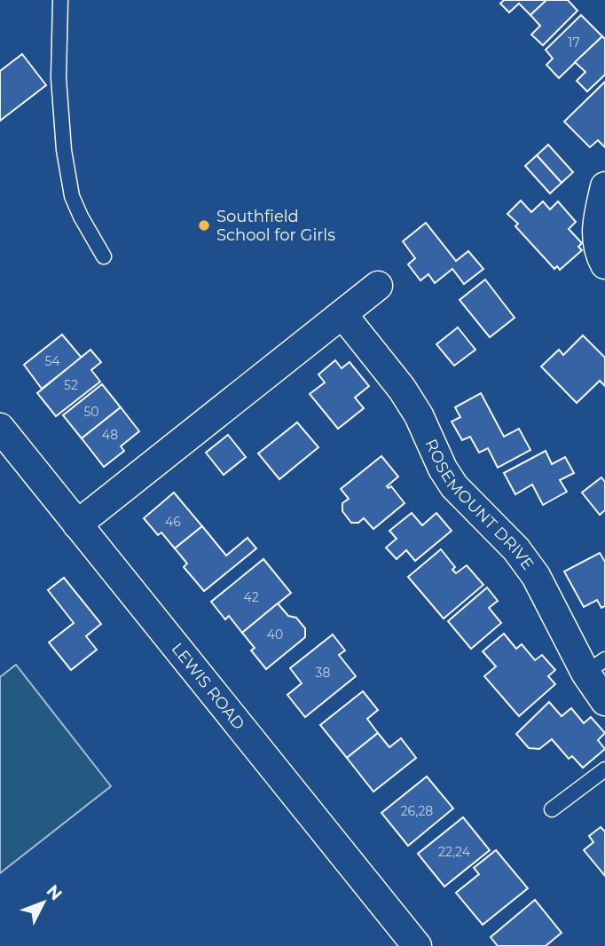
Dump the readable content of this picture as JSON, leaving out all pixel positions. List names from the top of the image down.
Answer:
{
  "streets": {
    "street": ["ROSEMOUNT DRIVE", "LEWIS ROAD"]
  },
  "places": ["Southfield School for Girls"],
  "house_numbers": [
    "17",
    "54",
    "52",
    "50",
    "48",
    "46",
    "42",
    "40",
    "38",
    "26,28",
    "22,24"
  ],
  "north": "top right"
}
